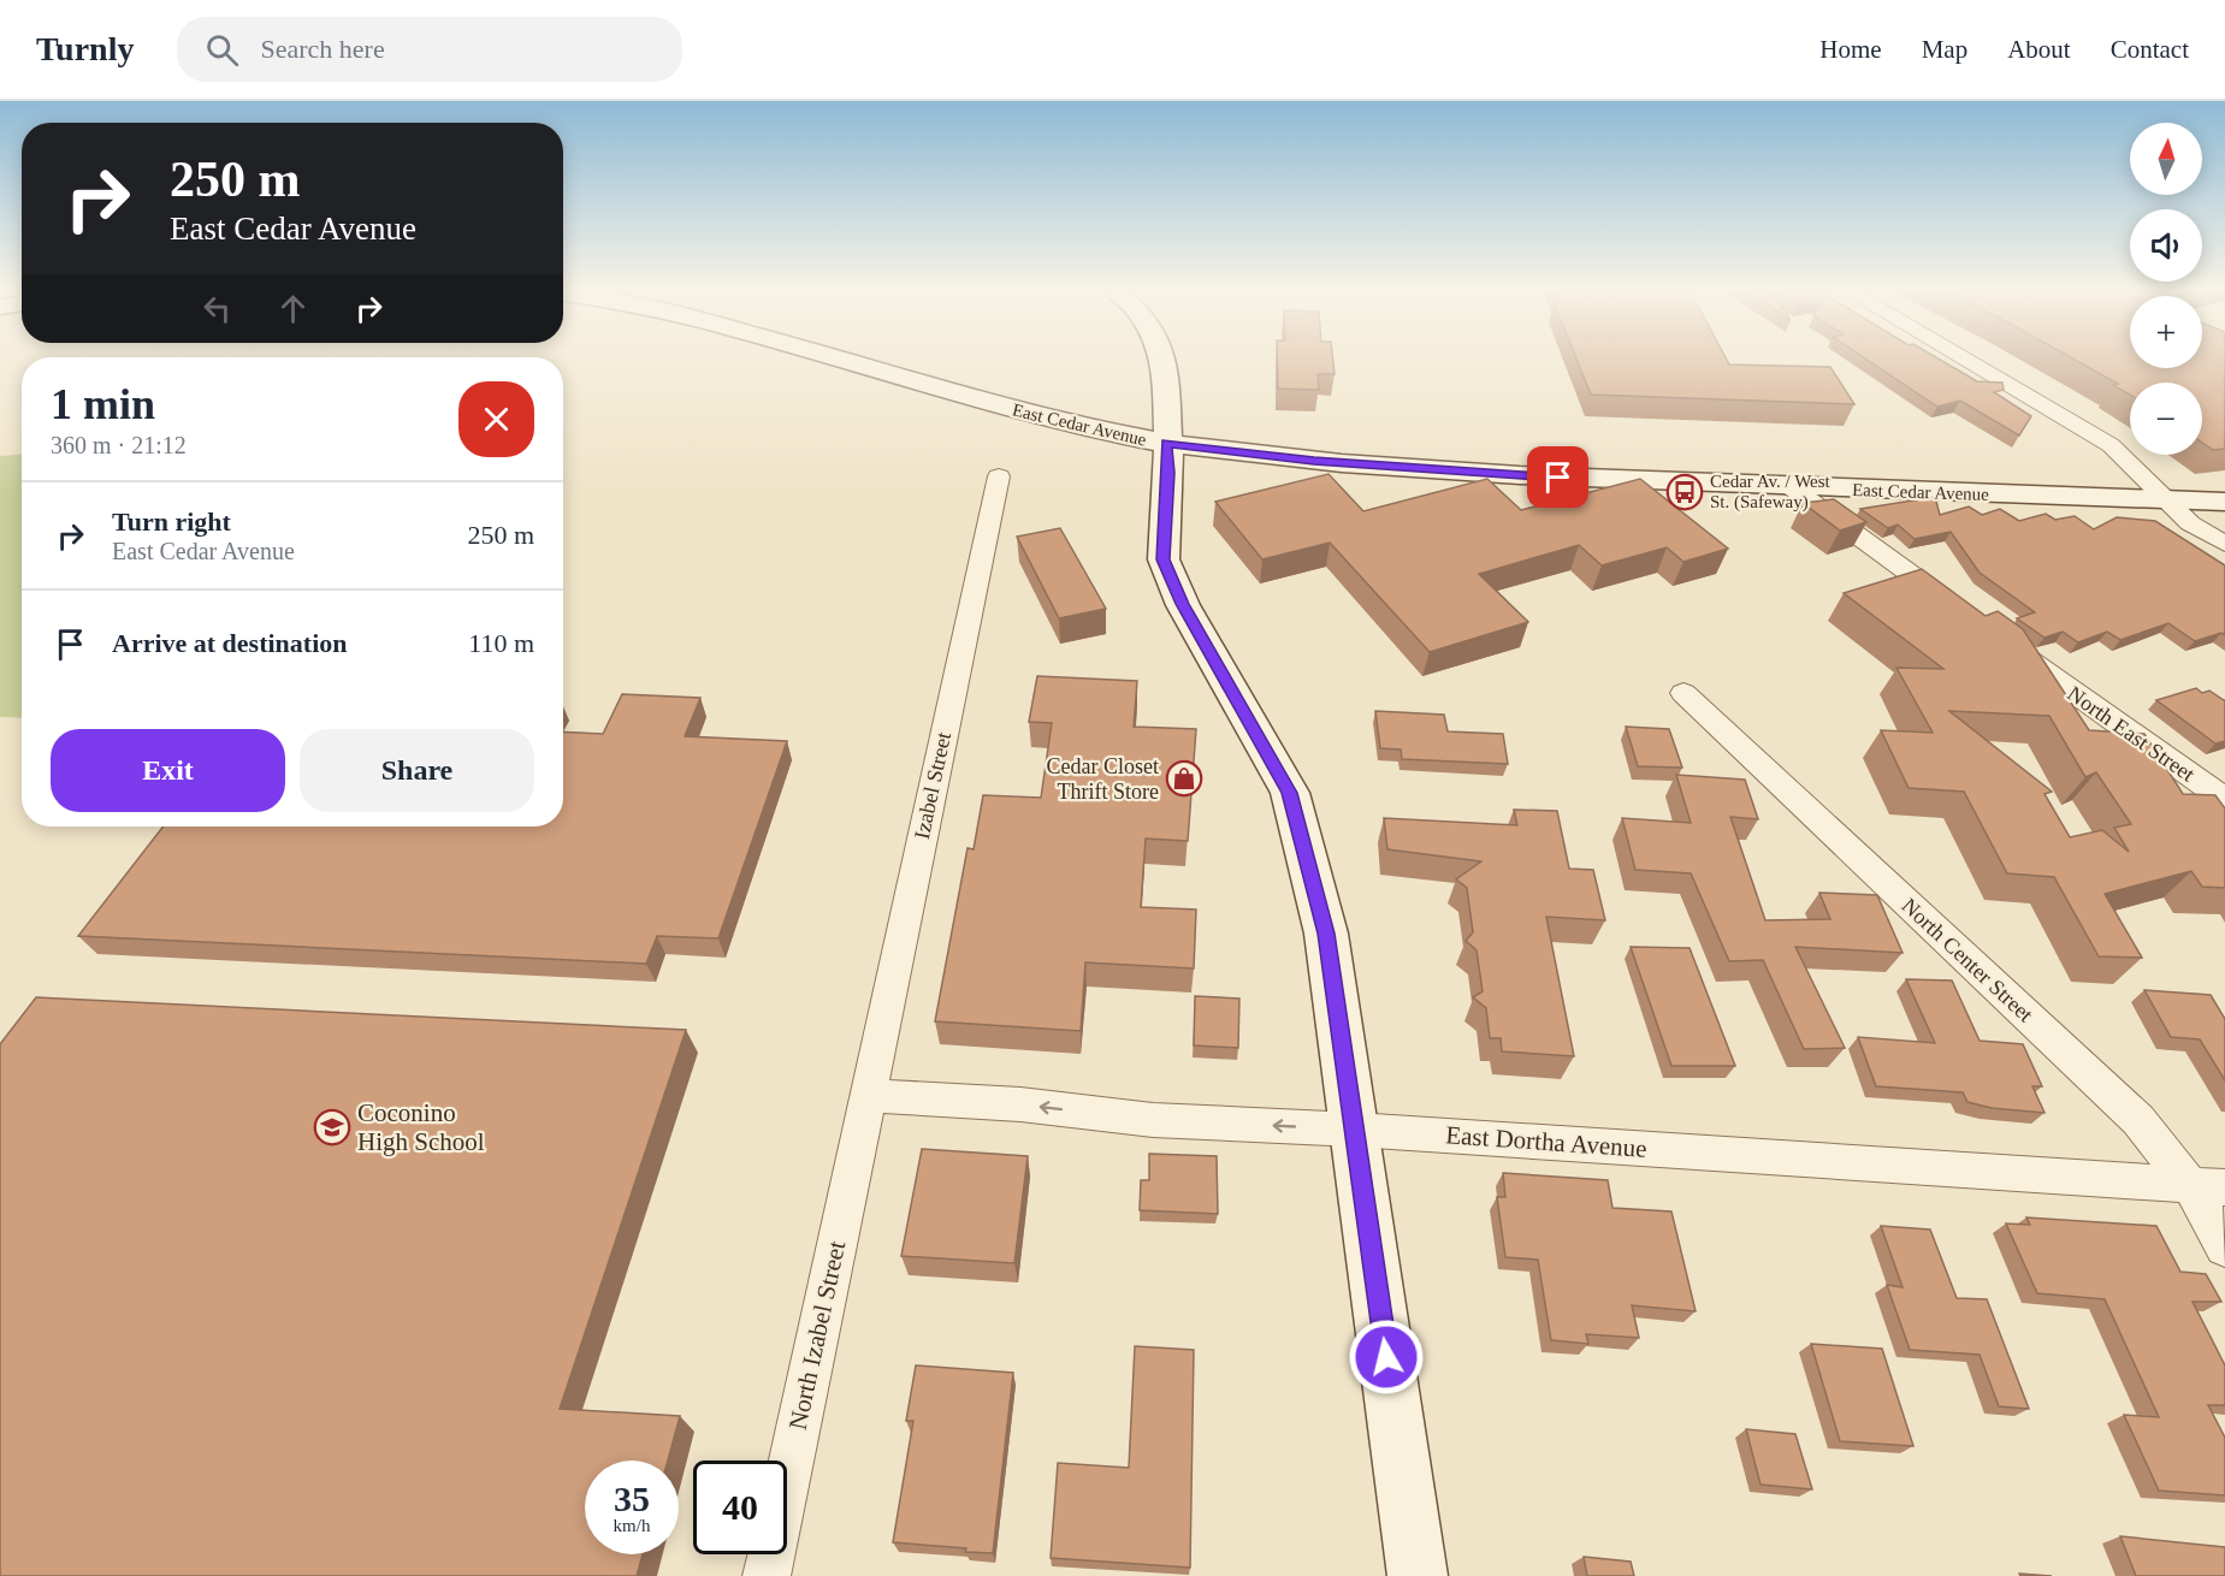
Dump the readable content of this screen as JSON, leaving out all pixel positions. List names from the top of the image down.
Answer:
{
  "streets": {
    "main road": ["East Cedar Avenue"],
    "street": [
      "North East Street",
      "Izabel Street",
      "North Center Street",
      "East Dortha Avenue",
      "North Izabel Street"
    ]
  },
  "crossings": [
    ["Izabel Street", "East Dortha Avenue"],
    ["Izabel Street", "North Izabel Street"],
    ["North Center Street", "East Dortha Avenue"],
    ["East Dortha Avenue", "North Izabel Street"]
  ],
  "one_way": ["East Dortha Avenue"],
  "places": {
    "bus stop": ["Cedar Av. / West St. (Safeway)"],
    "shop": ["Cedar Closet Thrift Store"],
    "school or university": ["Coconino High School"]
  },
  "north": "top",
  "page": {
    "header": "Turnly",
    "search": "Search here",
    "nav": [
      "Home",
      "Map",
      "About",
      "Contact"
    ],
    "map_buttons": ["+", "−"],
    "turn": ["250 m", "East Cedar Avenue"],
    "heading": ["1 min", "360 m · 21:12"],
    "list": [
      {
        "name": "Turn right",
        "note": "East Cedar Avenue",
        "value": "250 m"
      },
      {
        "name": "Arrive at destination",
        "value": "110 m"
      }
    ],
    "buttons": ["Exit", "Share"],
    "speed": "35 km/h",
    "limit": "40"
  }
}
